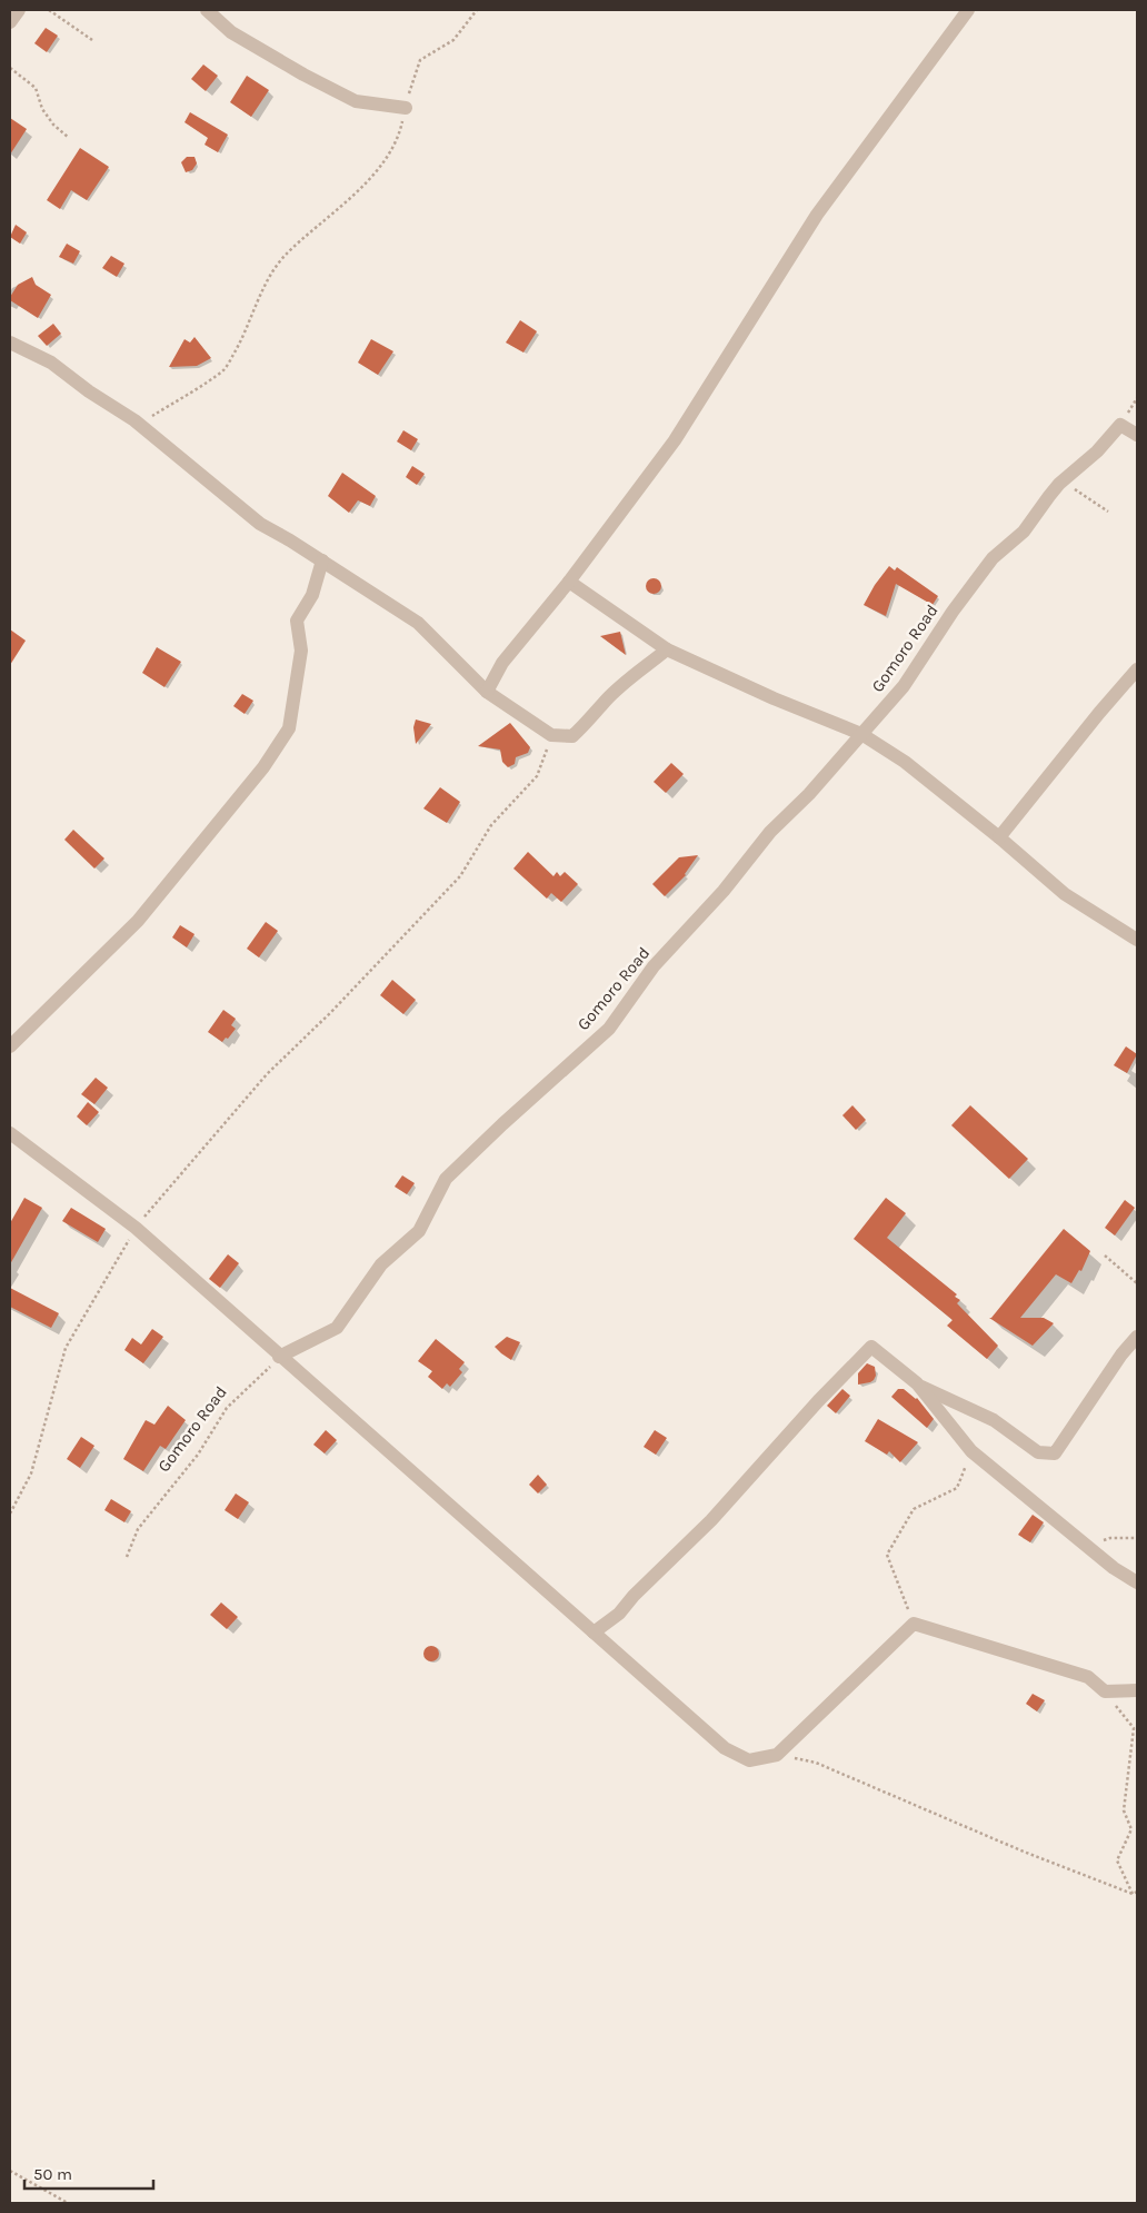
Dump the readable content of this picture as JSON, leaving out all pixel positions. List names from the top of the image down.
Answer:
{
  "streets": {
    "street": ["Gomoro Road"]
  },
  "scale_bar": "50 m"
}
